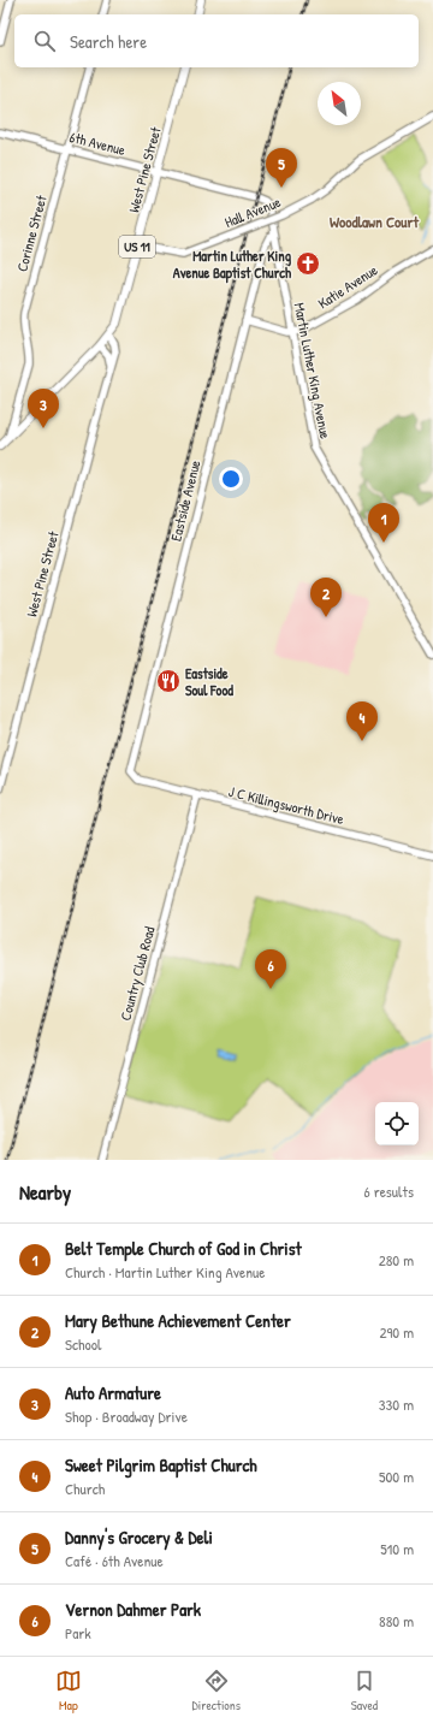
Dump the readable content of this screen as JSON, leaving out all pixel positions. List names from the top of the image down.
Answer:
{
  "streets": {
    "main road": ["West Pine Street", "US 11"],
    "street": [
      "6th Avenue",
      "Hall Avenue",
      "Corinne Street",
      "Katie Avenue",
      "Martin Luther King Avenue",
      "Eastside Avenue",
      "J C Killingsworth Drive",
      "Country Club Road"
    ]
  },
  "crossings": [
    ["6th Avenue", "West Pine Street"],
    ["6th Avenue", "Corinne Street"],
    ["6th Avenue", "Martin Luther King Avenue"],
    ["West Pine Street", "Hall Avenue"],
    ["West Pine Street", "US 11"],
    ["Corinne Street", "US 11"],
    ["Katie Avenue", "Martin Luther King Avenue"],
    ["Martin Luther King Avenue", "Eastside Avenue"],
    ["Eastside Avenue", "J C Killingsworth Drive"],
    ["J C Killingsworth Drive", "Country Club Road"]
  ],
  "districts": ["Woodlawn Court"],
  "places": {
    "church": ["Martin Luther King Avenue Baptist Church"],
    "restaurant": ["Eastside Soul Food"]
  },
  "north": "top left",
  "page": {
    "search": "Search here",
    "pins": [
      "5",
      "3",
      "1",
      "2",
      "4",
      "6"
    ],
    "heading": ["Nearby", "6 results"],
    "list": [
      {
        "mark": "1",
        "name": "Belt Temple Church of God in Christ",
        "note": "Church · Martin Luther King Avenue",
        "value": "280 m"
      },
      {
        "mark": "2",
        "name": "Mary Bethune Achievement Center",
        "note": "School",
        "value": "290 m"
      },
      {
        "mark": "3",
        "name": "Auto Armature",
        "note": "Shop · Broadway Drive",
        "value": "330 m"
      },
      {
        "mark": "4",
        "name": "Sweet Pilgrim Baptist Church",
        "note": "Church",
        "value": "500 m"
      },
      {
        "mark": "5",
        "name": "Danny's Grocery & Deli",
        "note": "Café · 6th Avenue",
        "value": "510 m"
      },
      {
        "mark": "6",
        "name": "Vernon Dahmer Park",
        "note": "Park",
        "value": "880 m"
      }
    ],
    "nav": ["Map", "Directions", "Saved"]
  }
}
